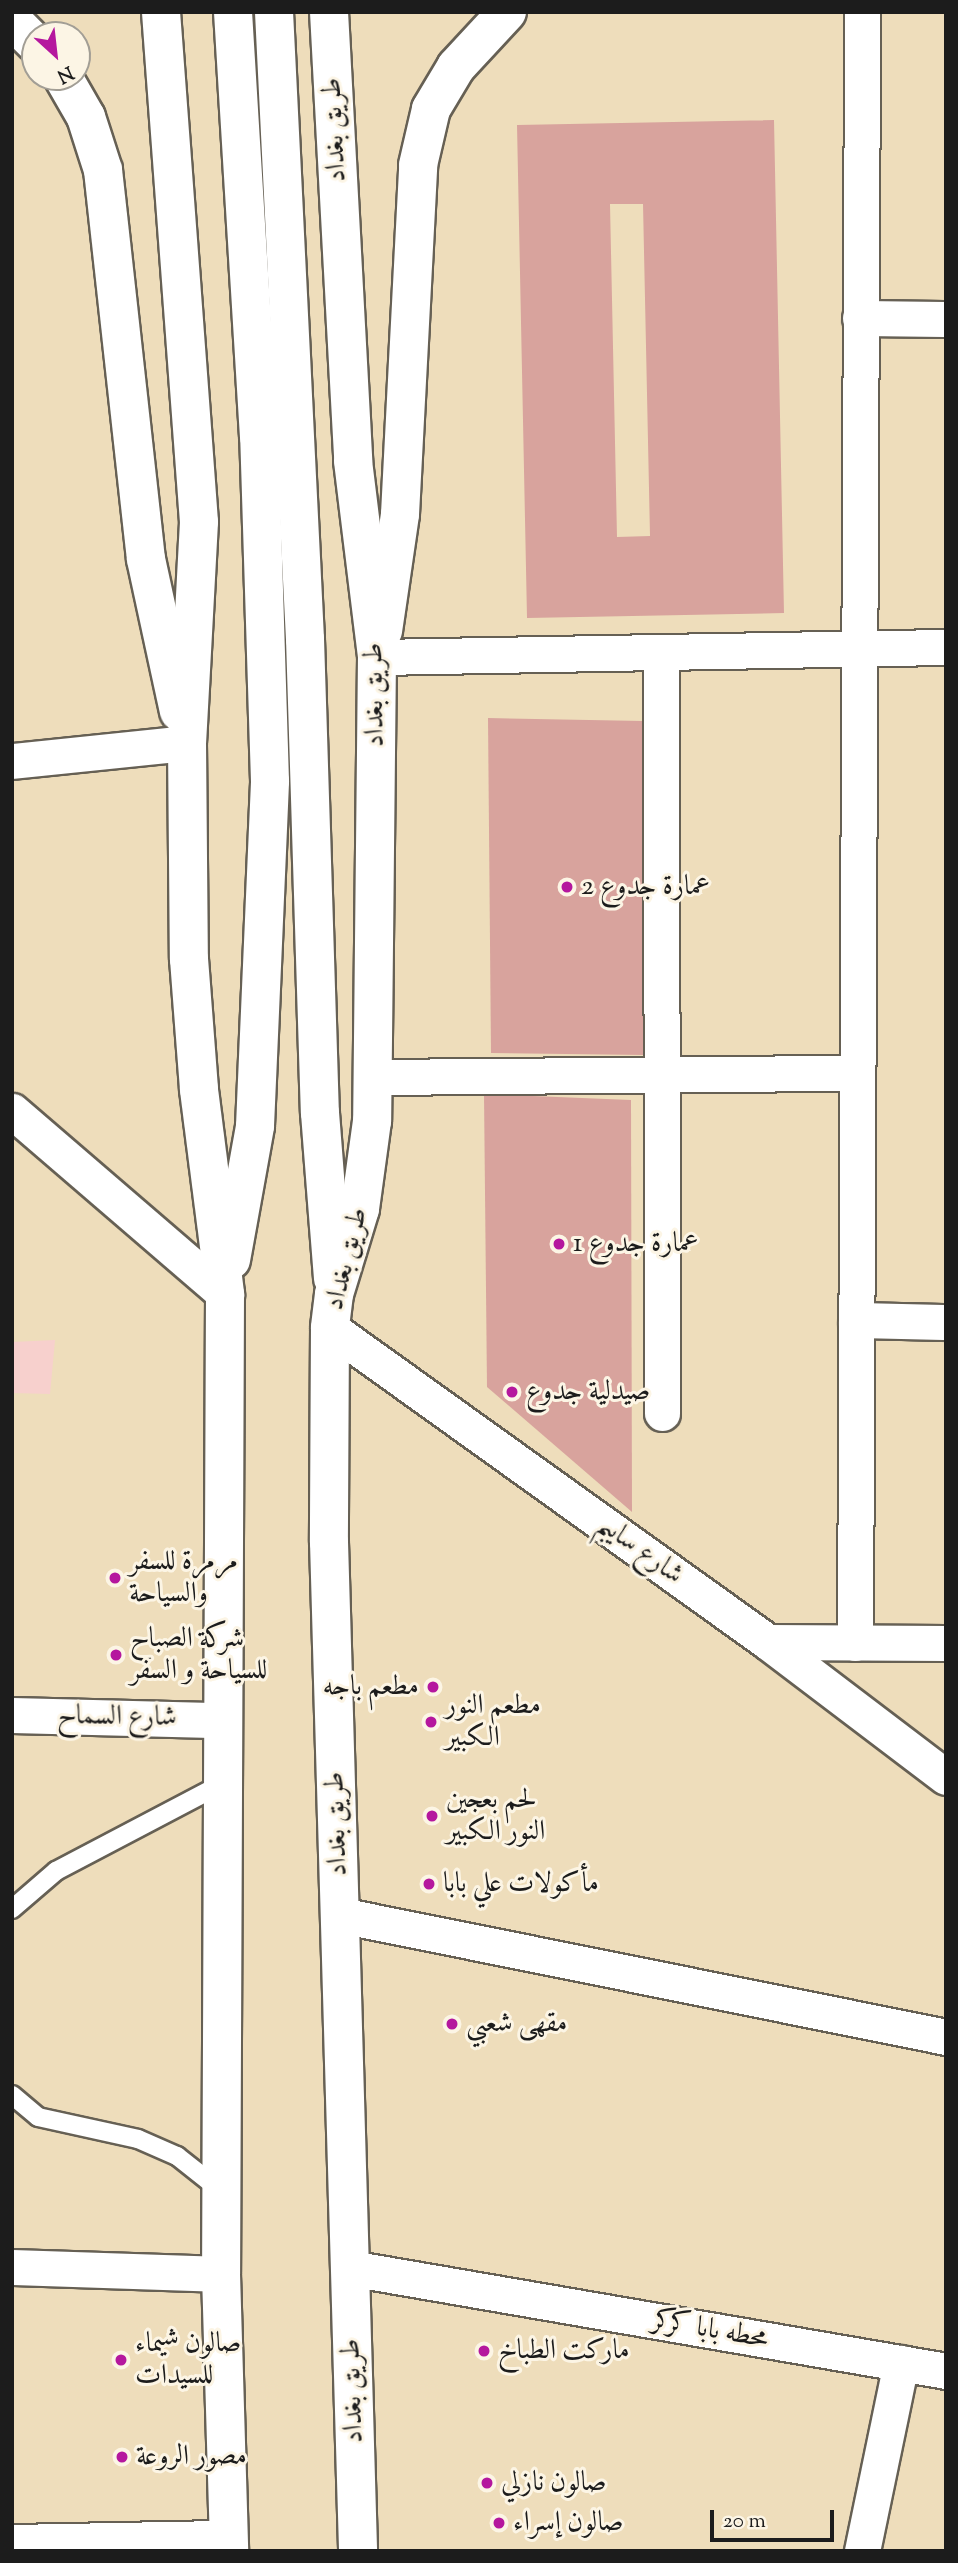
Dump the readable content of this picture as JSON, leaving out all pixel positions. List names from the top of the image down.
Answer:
{
  "streets": {
    "main road": ["طريق بغداد"],
    "street": ["شارع سايبم", "شارع السماح", "محطه بابا كركر"]
  },
  "crossings": [
    ["طريق بغداد", "شارع سايبم"],
    ["طريق بغداد", "محطه بابا كركر"]
  ],
  "places": [
    "عمارة جدوع 2",
    "عمارة جدوع 1",
    "صيدلية جدوع",
    "مرمرة للسفر والسياحة",
    "شركة الصباح للسياحة و السفر",
    "مطعم باجه",
    "مطعم النور الكبير",
    "لحم بعجين النور الكبير",
    "مأكولات علي بابا",
    "مقهى شعبي",
    "ماركت الطباخ",
    "صالون شيماء للسيدات",
    "مصور الروعة",
    "صالون نازلي",
    "صالون إسراء"
  ],
  "scale_bar": "20 m",
  "north": "bottom right"
}
